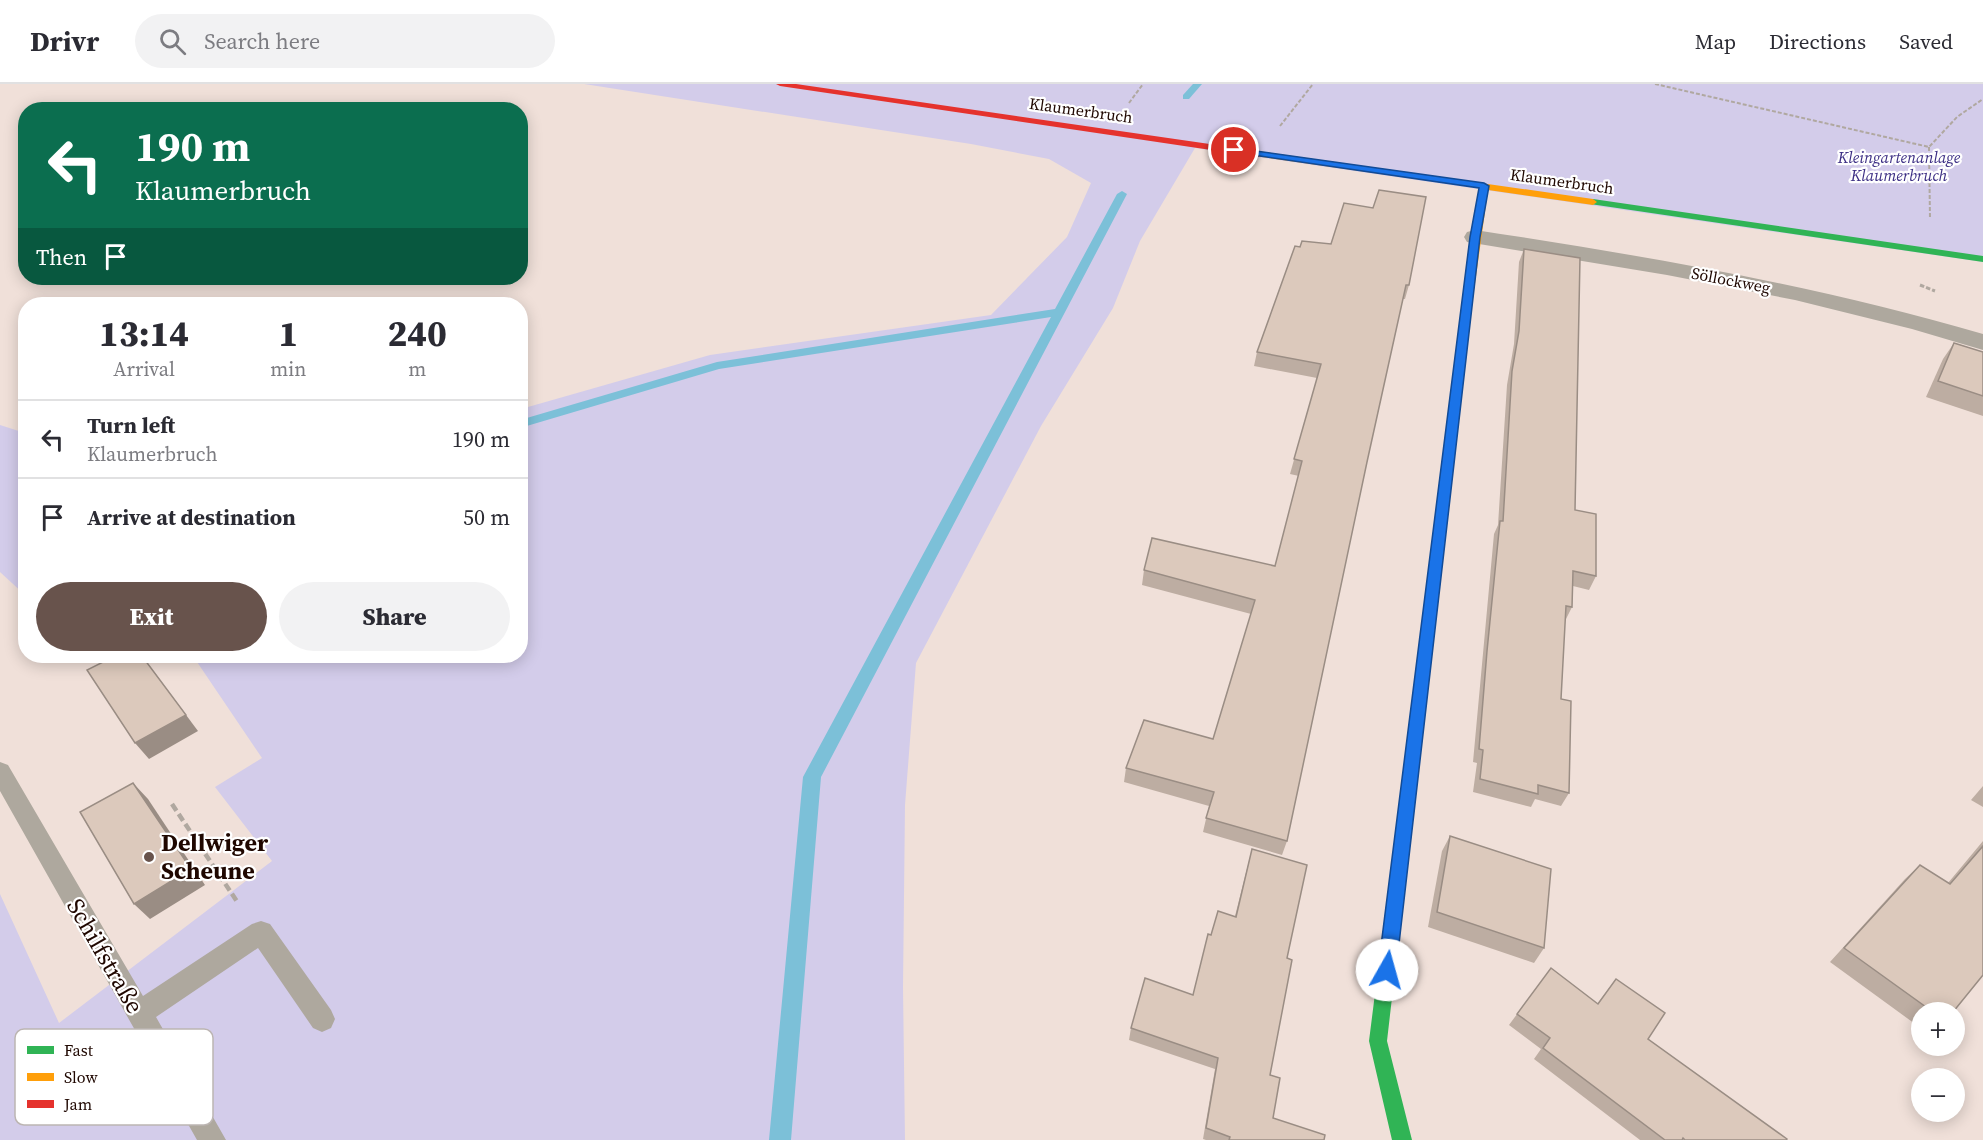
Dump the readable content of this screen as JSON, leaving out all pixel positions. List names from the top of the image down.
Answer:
{
  "streets": {
    "street": ["Klaumerbruch", "Söllockweg"],
    "lane": ["Schilfstraße"]
  },
  "parks": ["Kleingartenanlage Klaumerbruch"],
  "places": ["Dellwiger Scheune"],
  "legend": ["Fast", "Slow", "Jam"],
  "page": {
    "header": "Drivr",
    "search": "Search here",
    "nav": ["Map", "Directions", "Saved"],
    "turn": ["190 m", "Klaumerbruch"],
    "then": "Then",
    "eta": [
      "13:14",
      "Arrival",
      "1",
      "min",
      "240",
      "m"
    ],
    "list": [
      {
        "name": "Turn left",
        "note": "Klaumerbruch",
        "value": "190 m"
      },
      {
        "name": "Arrive at destination",
        "value": "50 m"
      }
    ],
    "buttons": ["Exit", "Share"],
    "map_buttons": ["+", "−"]
  }
}
